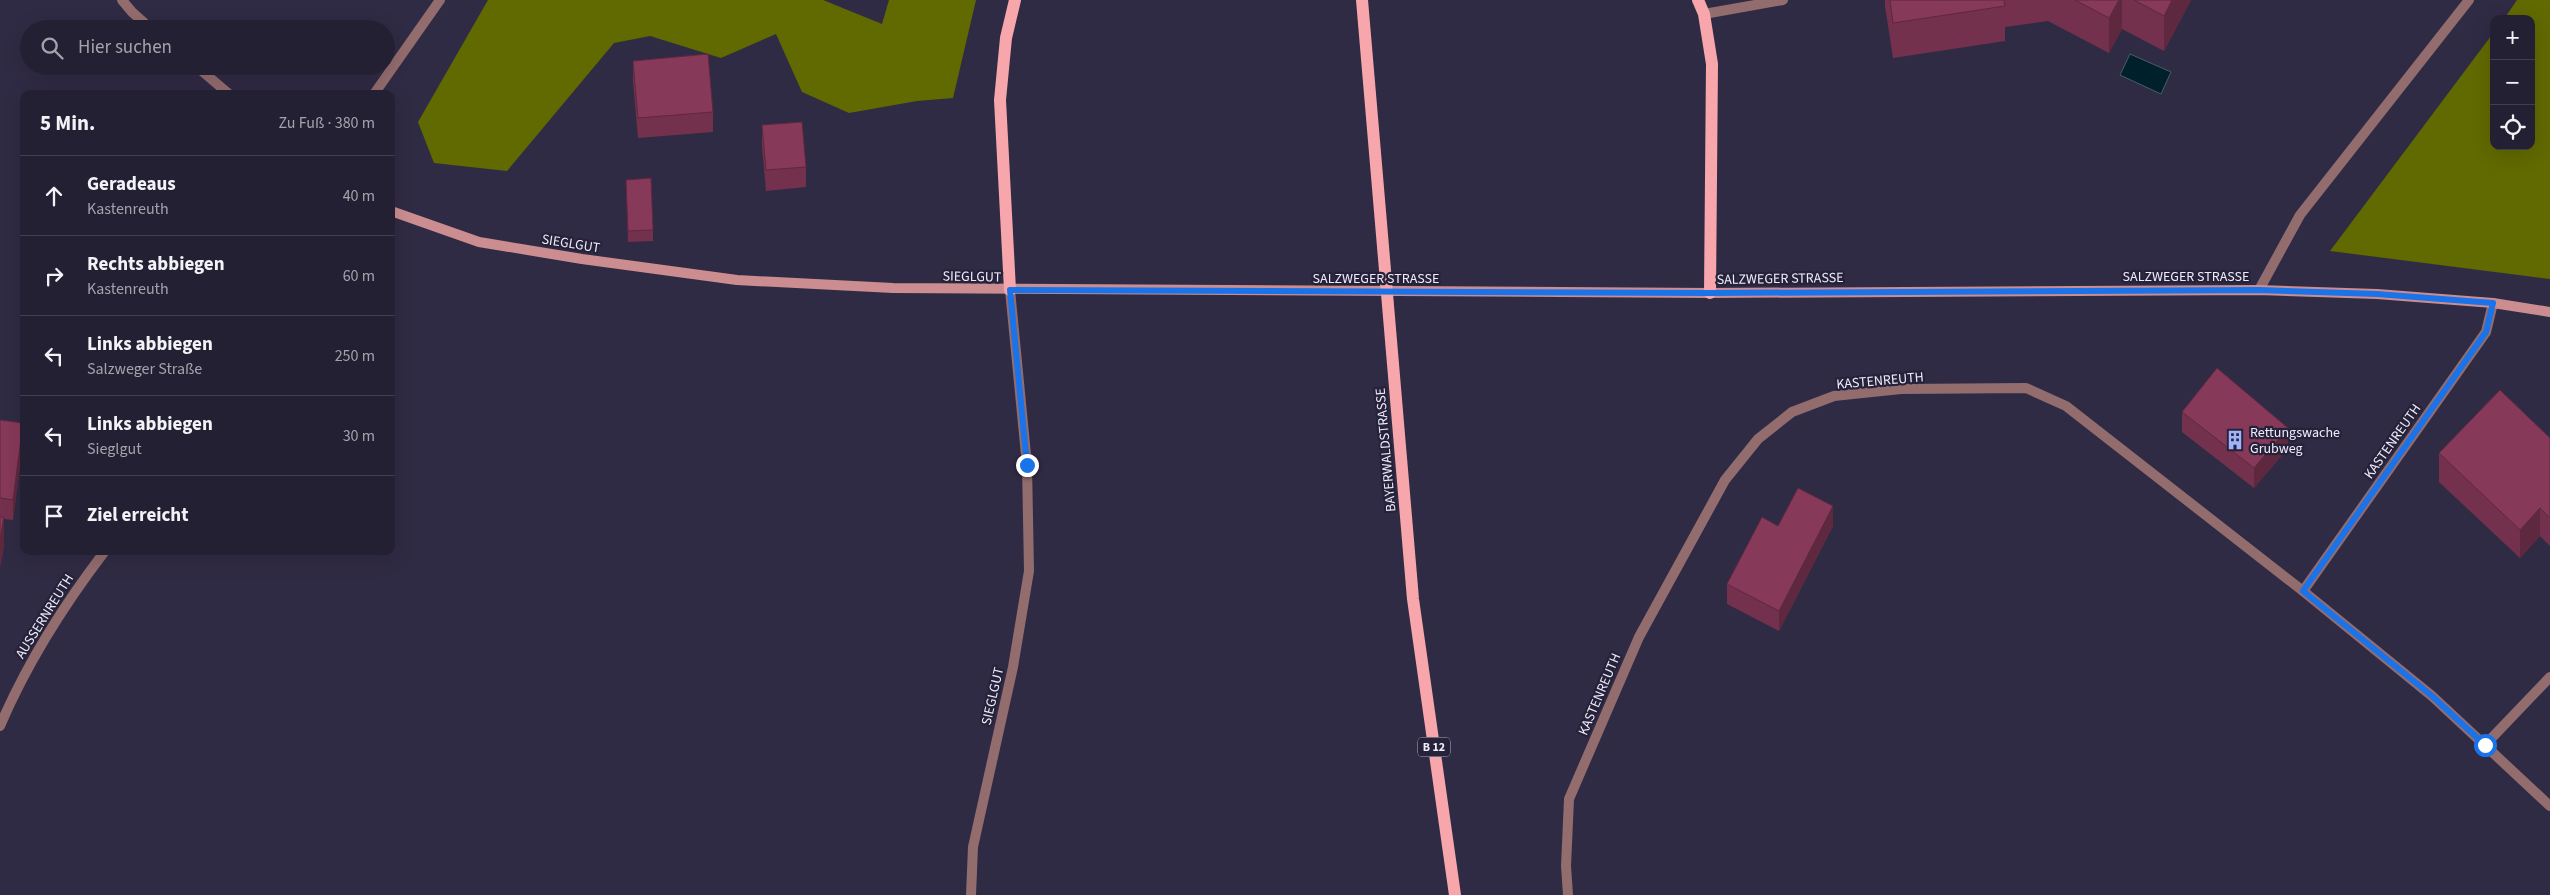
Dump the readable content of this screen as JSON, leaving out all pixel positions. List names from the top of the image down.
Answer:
{
  "streets": {
    "main road": [
      "SIEGLGUT",
      "SALZWEGER STRASSE",
      "BAYERWALDSTRASSE",
      "B 12"
    ],
    "street": ["KASTENREUTH", "AUSSERNREUTH"]
  },
  "crossings": [
    ["SIEGLGUT", "SALZWEGER STRASSE"],
    ["SALZWEGER STRASSE", "KASTENREUTH"]
  ],
  "places": {
    "building": ["Rettungswache Grubweg"]
  },
  "page": {
    "map_buttons": ["+", "−"],
    "search": "Hier suchen",
    "heading": ["5 Min.", "Zu Fuß · 380 m"],
    "list": [
      ["Geradeaus", "Kastenreuth", "40 m"],
      ["Rechts abbiegen", "Kastenreuth", "60 m"],
      ["Links abbiegen", "Salzweger Straße", "250 m"],
      ["Links abbiegen", "Sieglgut", "30 m"],
      "Ziel erreicht"
    ]
  }
}
